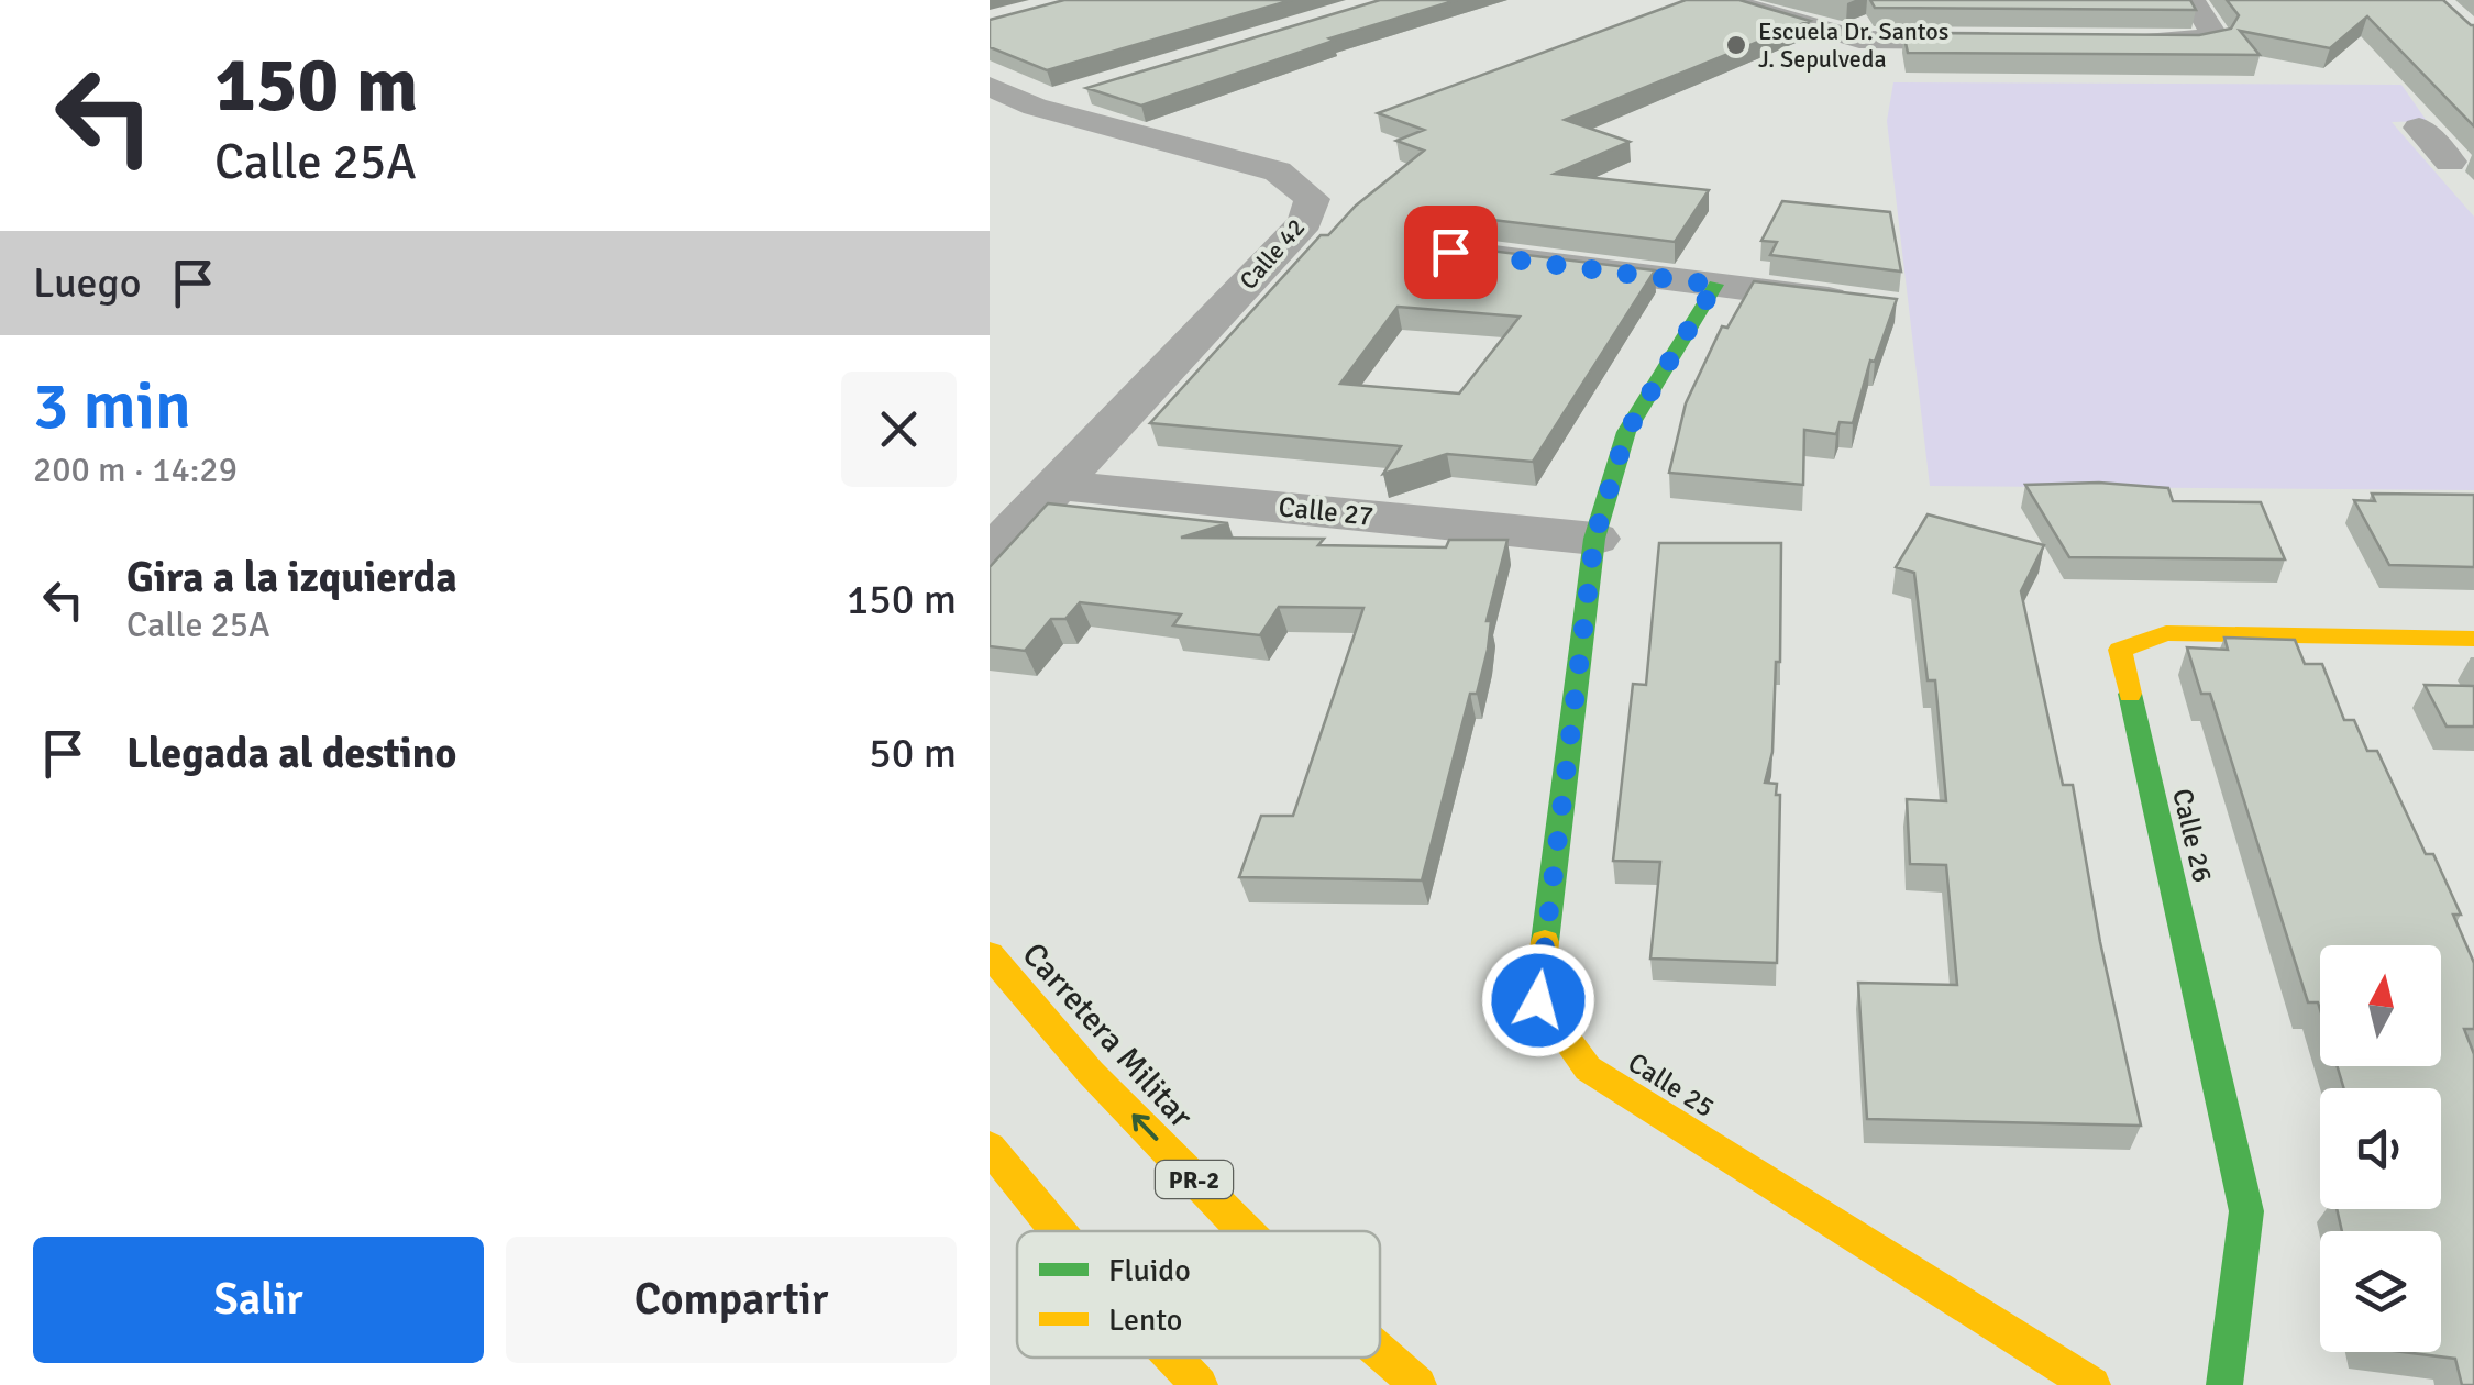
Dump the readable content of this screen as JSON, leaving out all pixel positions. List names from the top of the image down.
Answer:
{
  "streets": {
    "street": [
      "Calle 42",
      "Calle 27",
      "Calle 26",
      "Carretera Militar",
      "Calle 25",
      "PR-2"
    ]
  },
  "crossings": [
    ["Calle 42", "Calle 27"],
    ["Calle 27", "Calle 25"]
  ],
  "one_way": ["Carretera Militar"],
  "places": ["Escuela Dr. Santos J. Sepulveda"],
  "legend": ["Fluido", "Lento"],
  "north": "top",
  "page": {
    "turn": ["150 m", "Calle 25A"],
    "then": "Luego",
    "heading": ["3 min", "200 m · 14:29"],
    "list": [
      {
        "name": "Gira a la izquierda",
        "note": "Calle 25A",
        "value": "150 m"
      },
      {
        "name": "Llegada al destino",
        "value": "50 m"
      }
    ],
    "buttons": ["Salir", "Compartir"]
  }
}
